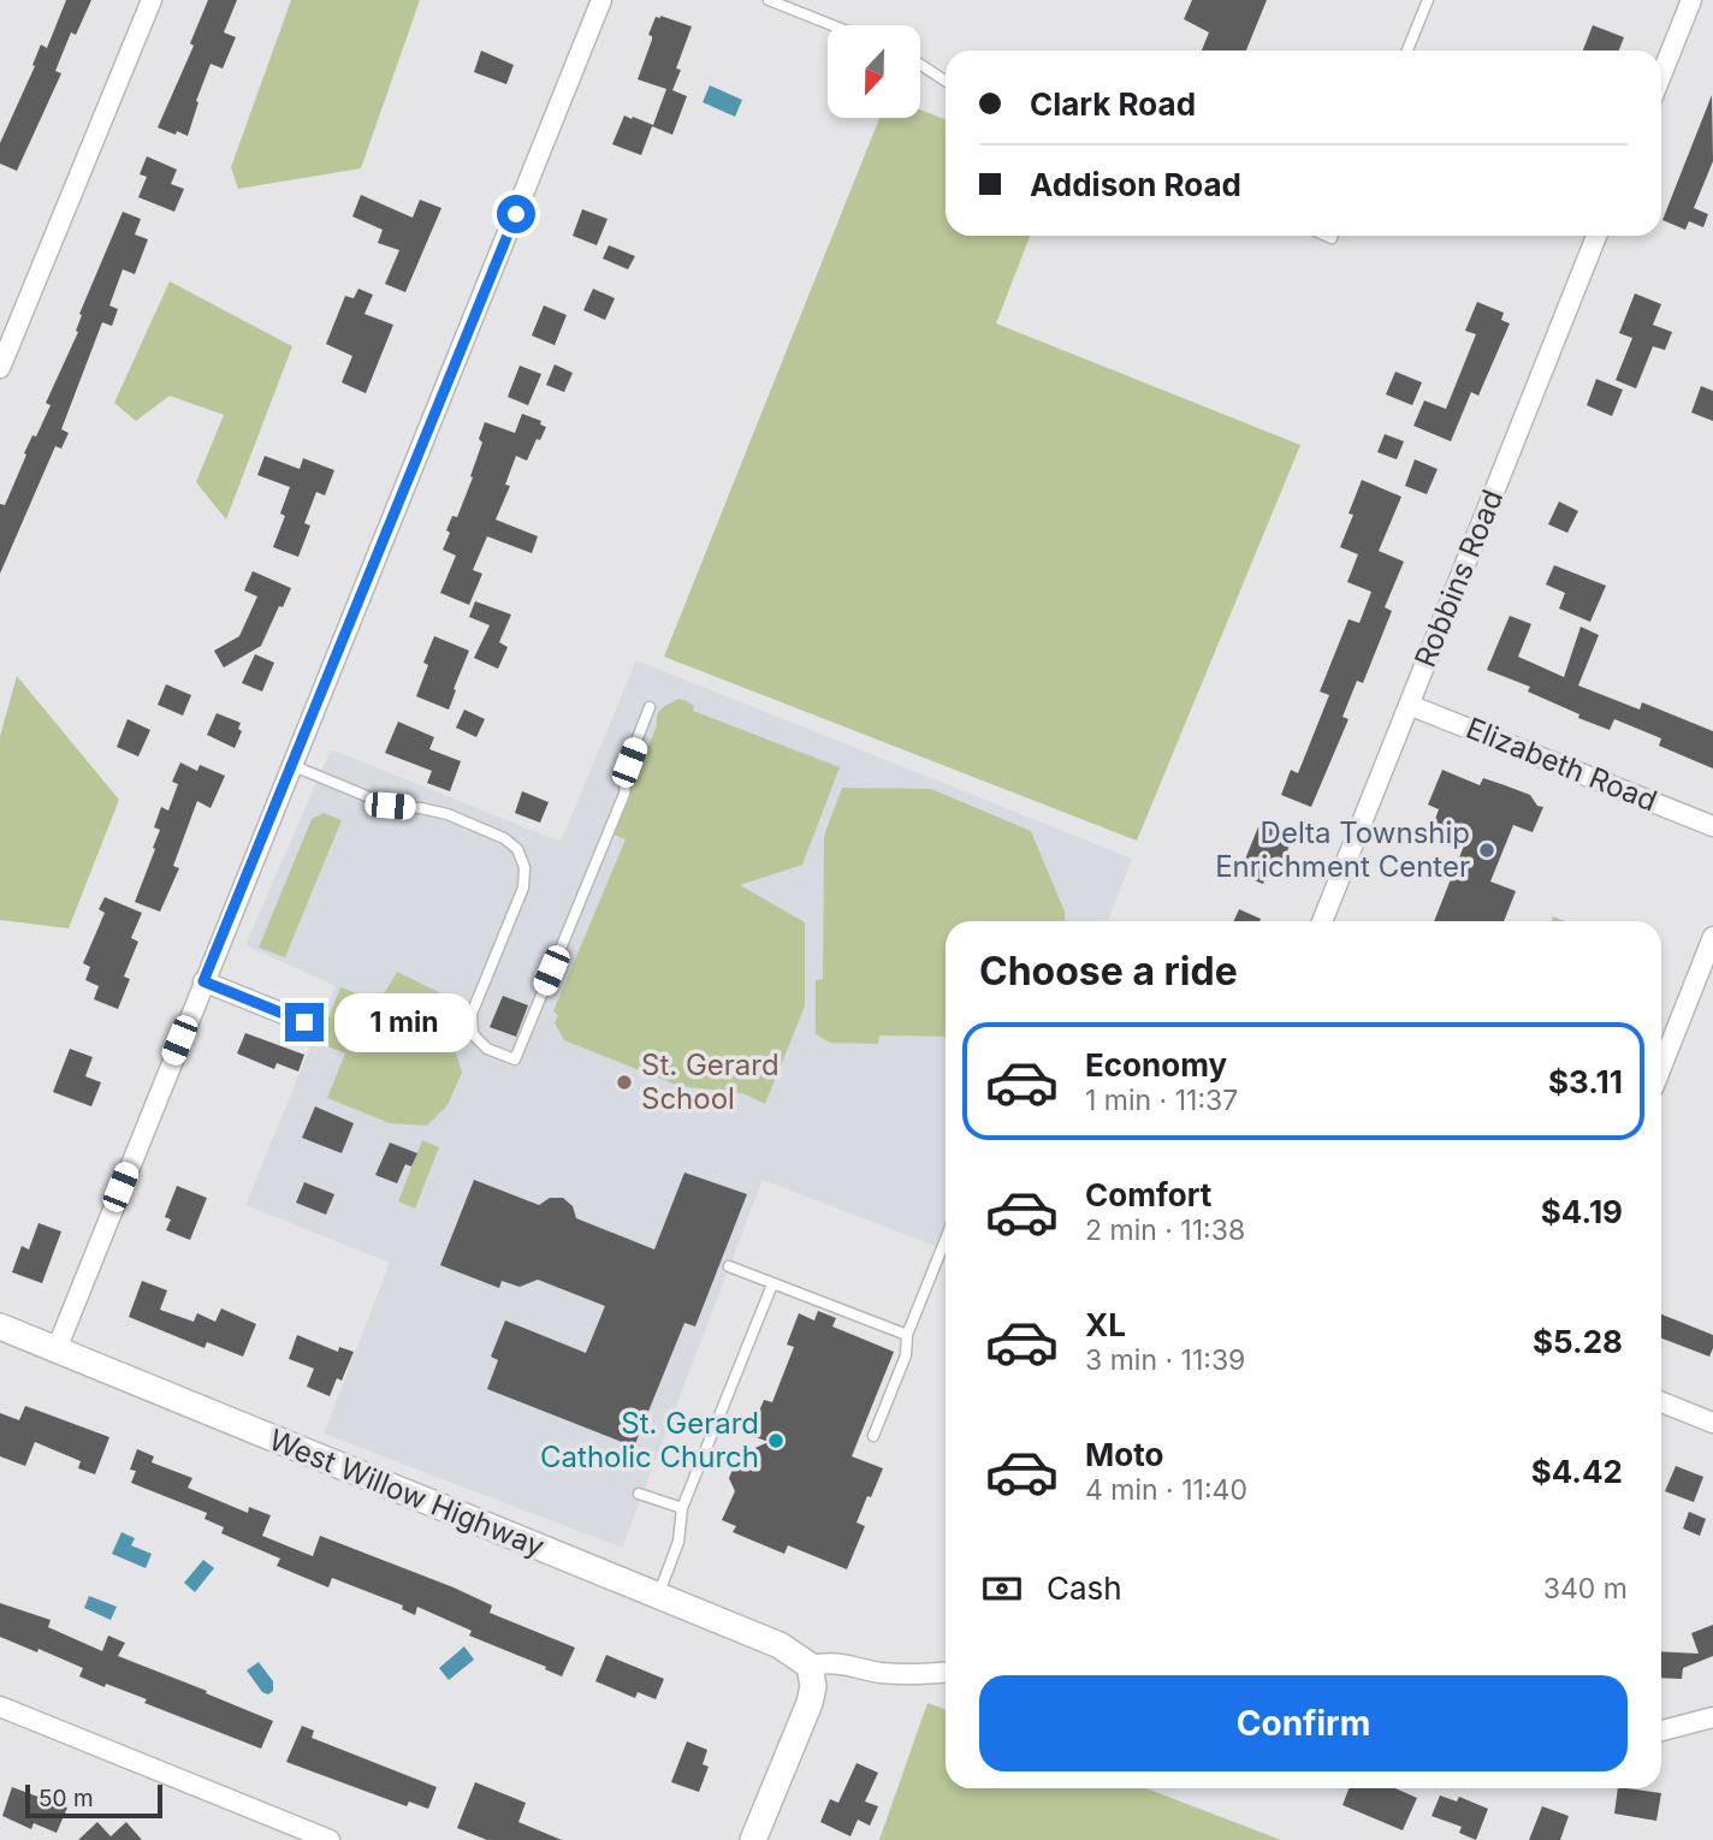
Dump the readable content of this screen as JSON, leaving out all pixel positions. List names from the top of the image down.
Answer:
{
  "streets": {
    "street": ["Robbins Road", "Elizabeth Road", "West Willow Highway"]
  },
  "crossings": [
    ["Robbins Road", "Elizabeth Road"]
  ],
  "places": ["Delta Township Enrichment Center", "St. Gerard School", "St. Gerard Catholic Church"],
  "scale_bar": "50 m",
  "north": "bottom",
  "page": {
    "banner": ["Clark Road", "Addison Road"],
    "heading": "Choose a ride",
    "bubble": "1 min",
    "list": [
      {
        "name": "Economy",
        "note": "1 min · 11:37",
        "value": "$3.11"
      },
      {
        "name": "Comfort",
        "note": "2 min · 11:38",
        "value": "$4.19"
      },
      {
        "name": "XL",
        "note": "3 min · 11:39",
        "value": "$5.28"
      },
      {
        "name": "Moto",
        "note": "4 min · 11:40",
        "value": "$4.42"
      }
    ],
    "pay": ["Cash", "340 m"],
    "buttons": "Confirm",
    "scale": "50 m"
  }
}
